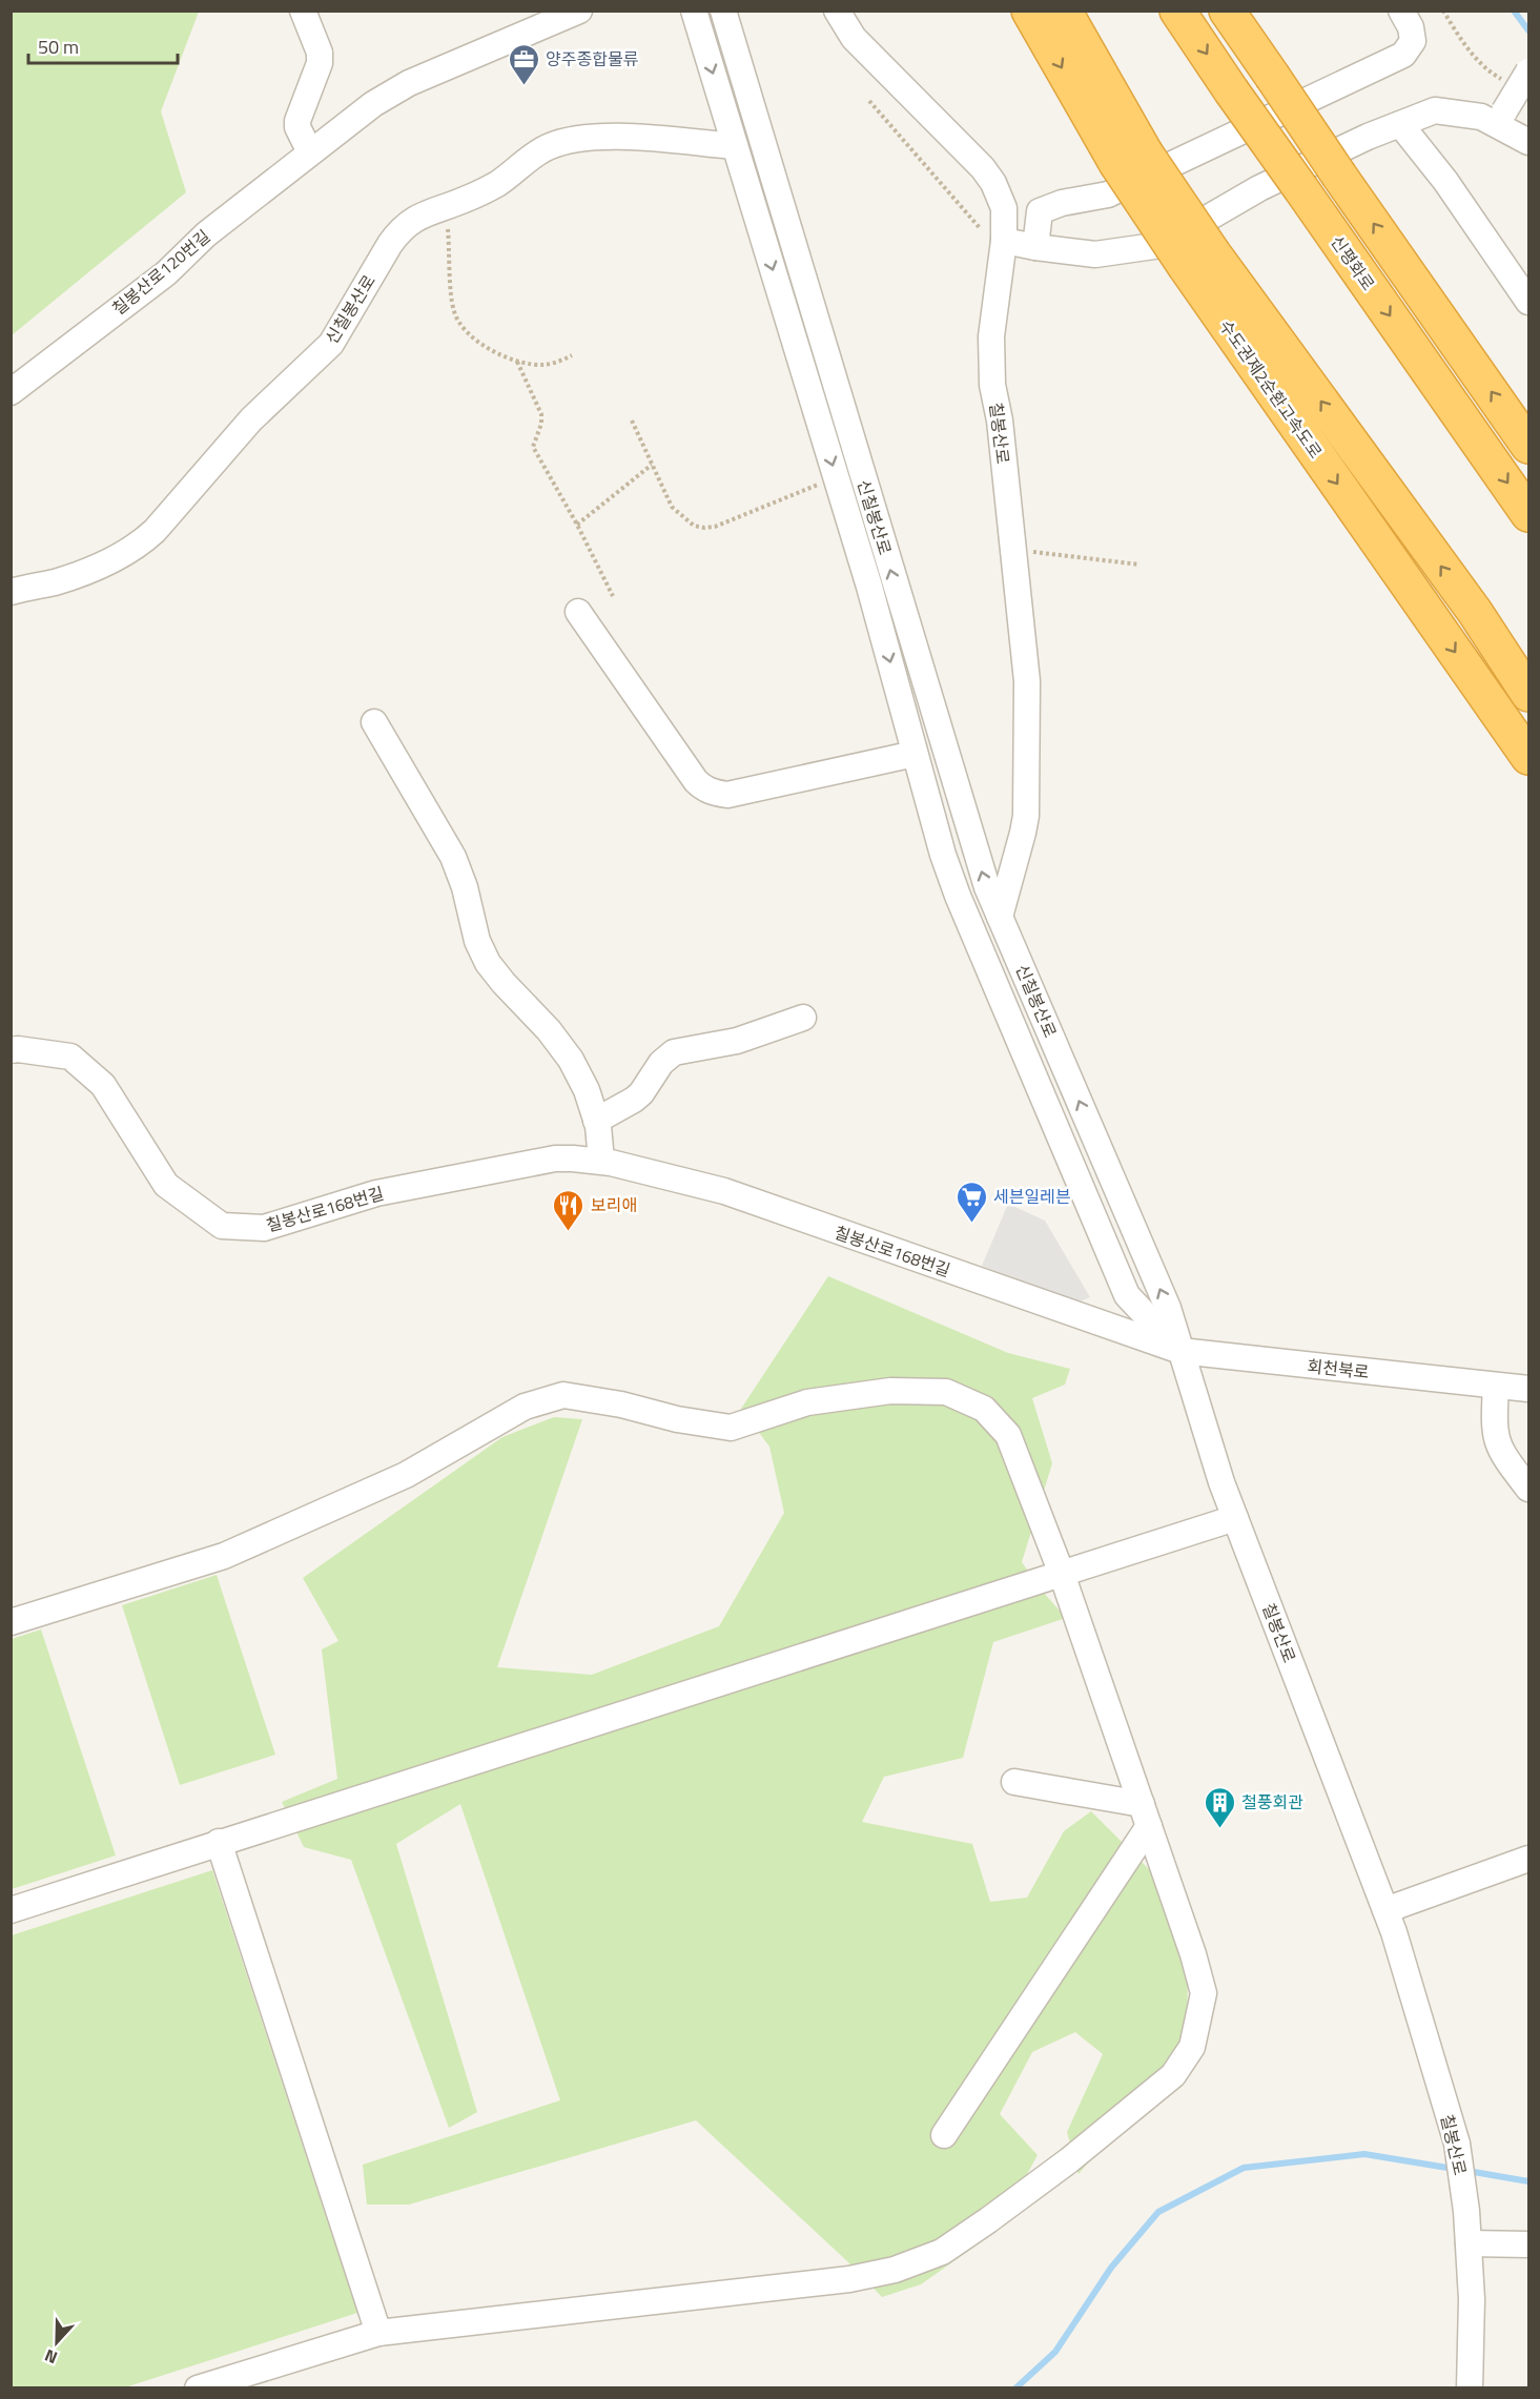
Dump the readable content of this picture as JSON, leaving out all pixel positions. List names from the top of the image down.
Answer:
{
  "streets": {
    "highway": ["신평화로", "수도권제2순환고속도로"],
    "street": [
      "칠봉산로120번길",
      "신칠봉산로",
      "칠봉산로",
      "칠봉산로168번길",
      "회천북로"
    ]
  },
  "crossings": [
    ["신칠봉산로", "칠봉산로"],
    ["신칠봉산로", "칠봉산로168번길"],
    ["신칠봉산로", "회천북로"],
    ["칠봉산로", "칠봉산로168번길"],
    ["칠봉산로", "회천북로"],
    ["칠봉산로168번길", "회천북로"]
  ],
  "places": {
    "office": ["양주종합물류"],
    "supermarket": ["세븐일레븐"],
    "restaurant": ["보리애"],
    "building": ["철풍회관"]
  },
  "scale_bar": "50 m",
  "north": "bottom"
}
